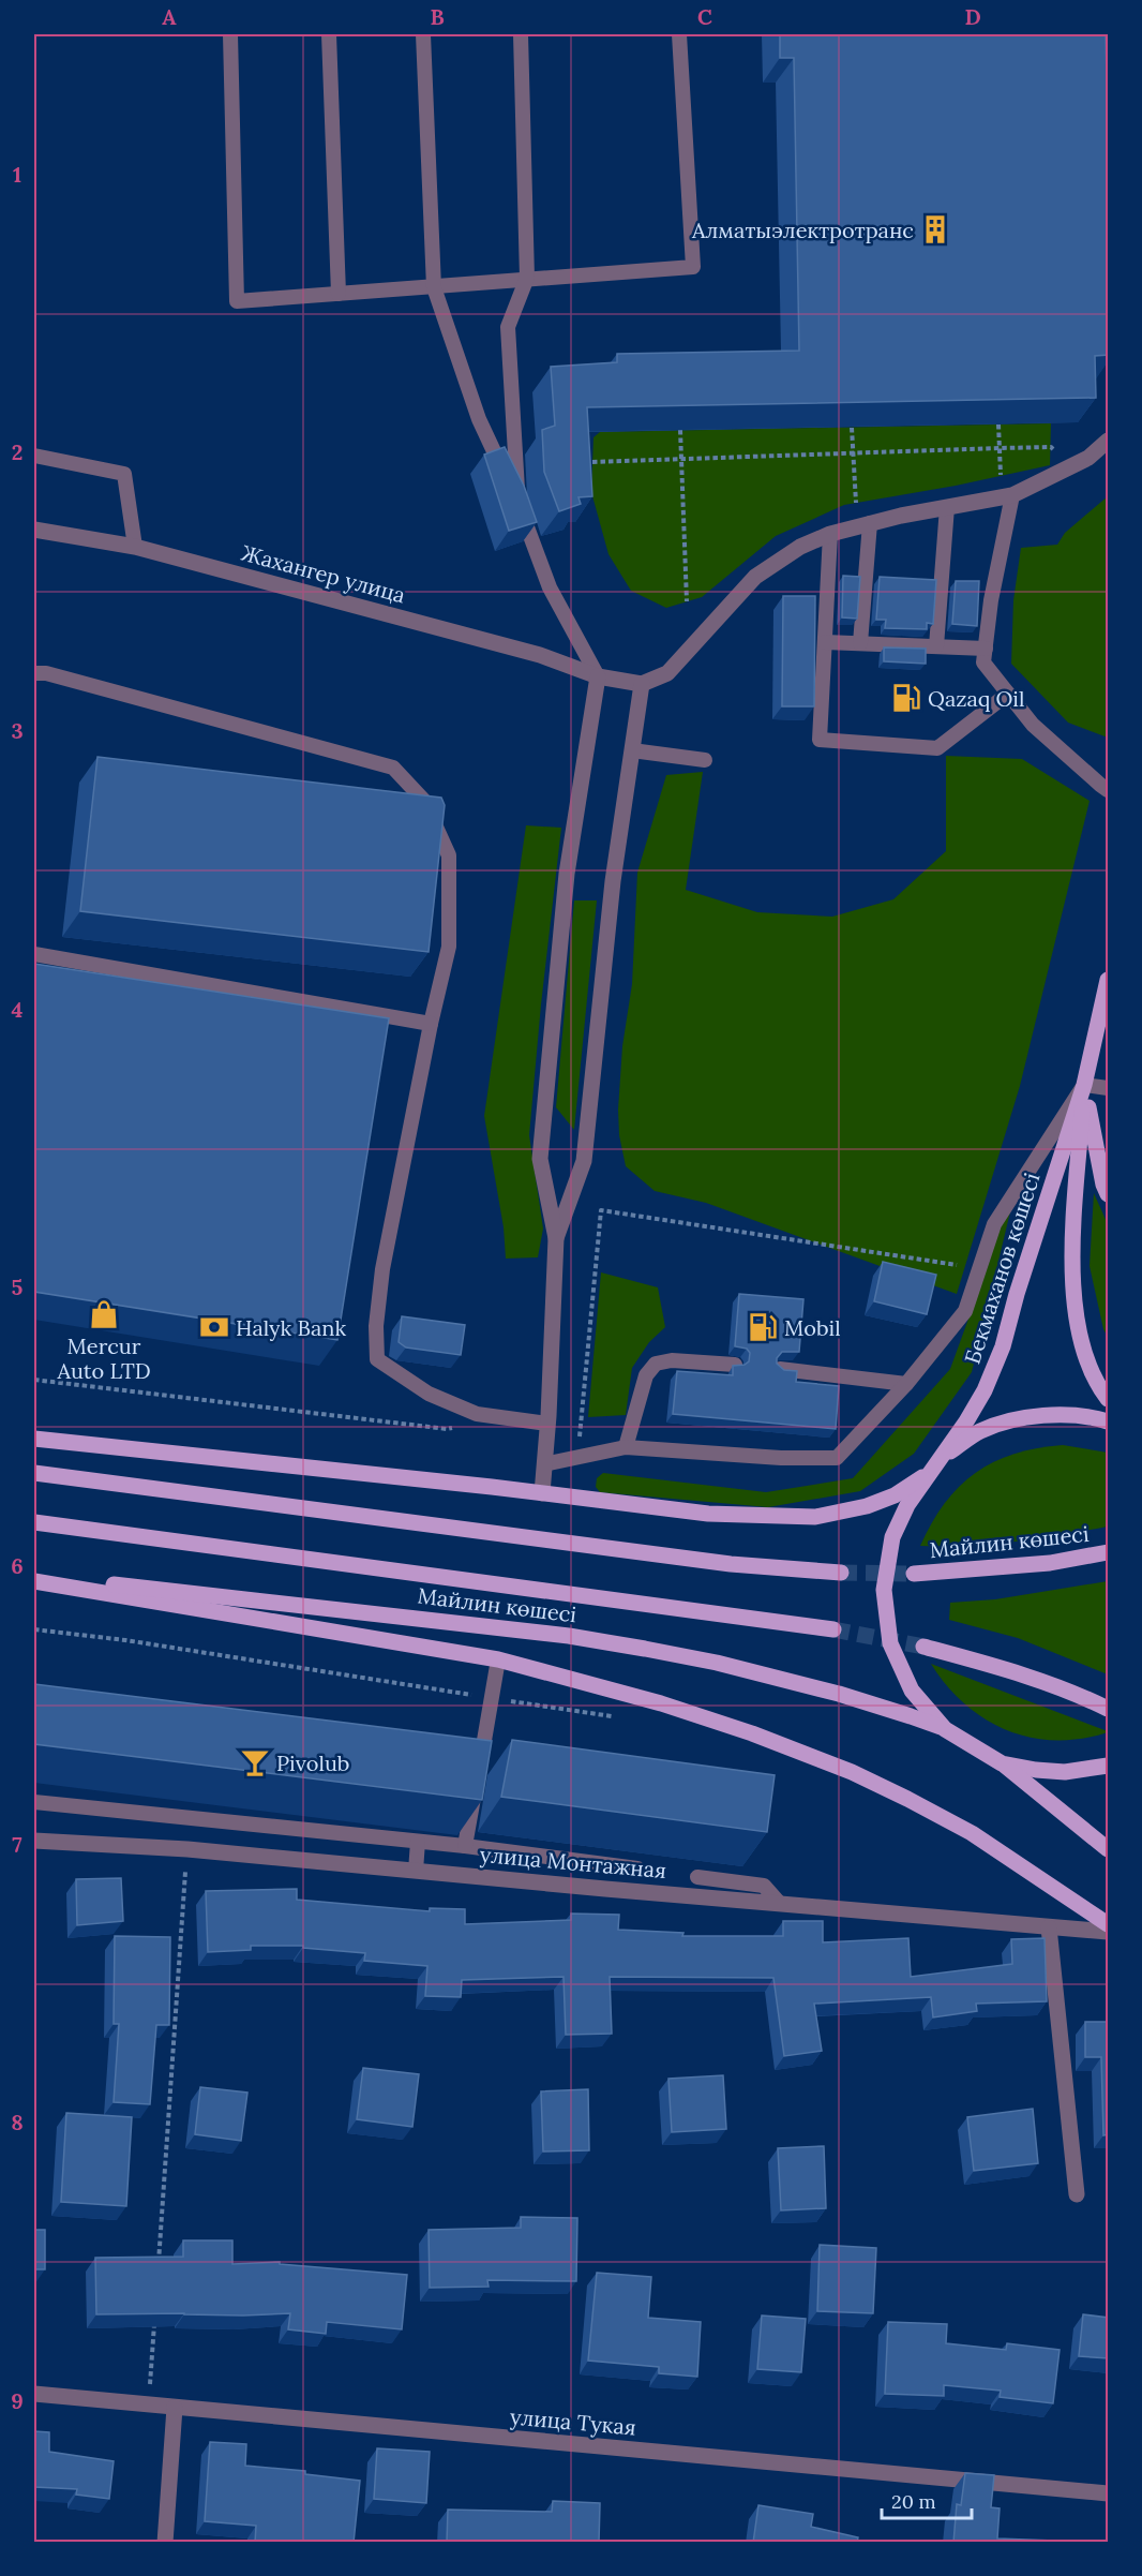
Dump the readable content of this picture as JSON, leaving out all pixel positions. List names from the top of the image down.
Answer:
{
  "streets": {
    "main road": ["Бекмаханов көшесі", "Майлин көшесі"],
    "street": ["Жахангер улица", "улица Монтажная", "улица Тукая"]
  },
  "places": {
    "building": ["Алматыэлектротранс"],
    "fuel station": ["Qazaq Oil", "Mobil"],
    "shop": ["Mercur Auto LTD"],
    "bank": ["Halyk Bank"],
    "bar": ["Pivolub"]
  },
  "scale_bar": "20 m",
  "grid": {
    "columns": [
      "A",
      "B",
      "C",
      "D"
    ],
    "rows": [
      "1",
      "2",
      "3",
      "4",
      "5",
      "6",
      "7",
      "8",
      "9"
    ]
  }
}
